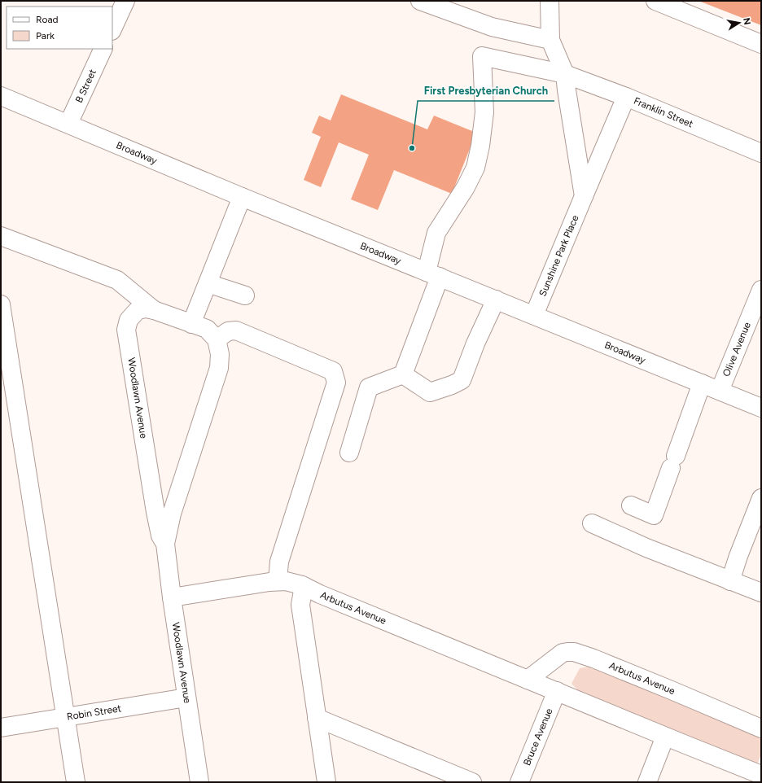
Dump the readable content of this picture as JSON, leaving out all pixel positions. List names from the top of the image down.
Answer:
{
  "streets": {
    "street": [
      "B Street",
      "Franklin Street",
      "Broadway",
      "Sunshine Park Place",
      "Olive Avenue",
      "Woodlawn Avenue",
      "Arbutus Avenue",
      "Robin Street",
      "Bruce Avenue"
    ]
  },
  "crossings": [
    ["B Street", "Broadway"],
    ["Franklin Street", "Broadway"],
    ["Franklin Street", "Sunshine Park Place"],
    ["Broadway", "Sunshine Park Place"],
    ["Broadway", "Olive Avenue"],
    ["Woodlawn Avenue", "Arbutus Avenue"],
    ["Woodlawn Avenue", "Robin Street"],
    ["Arbutus Avenue", "Bruce Avenue"]
  ],
  "places": ["First Presbyterian Church"],
  "legend": ["Road", "Park"],
  "north": "right"
}
